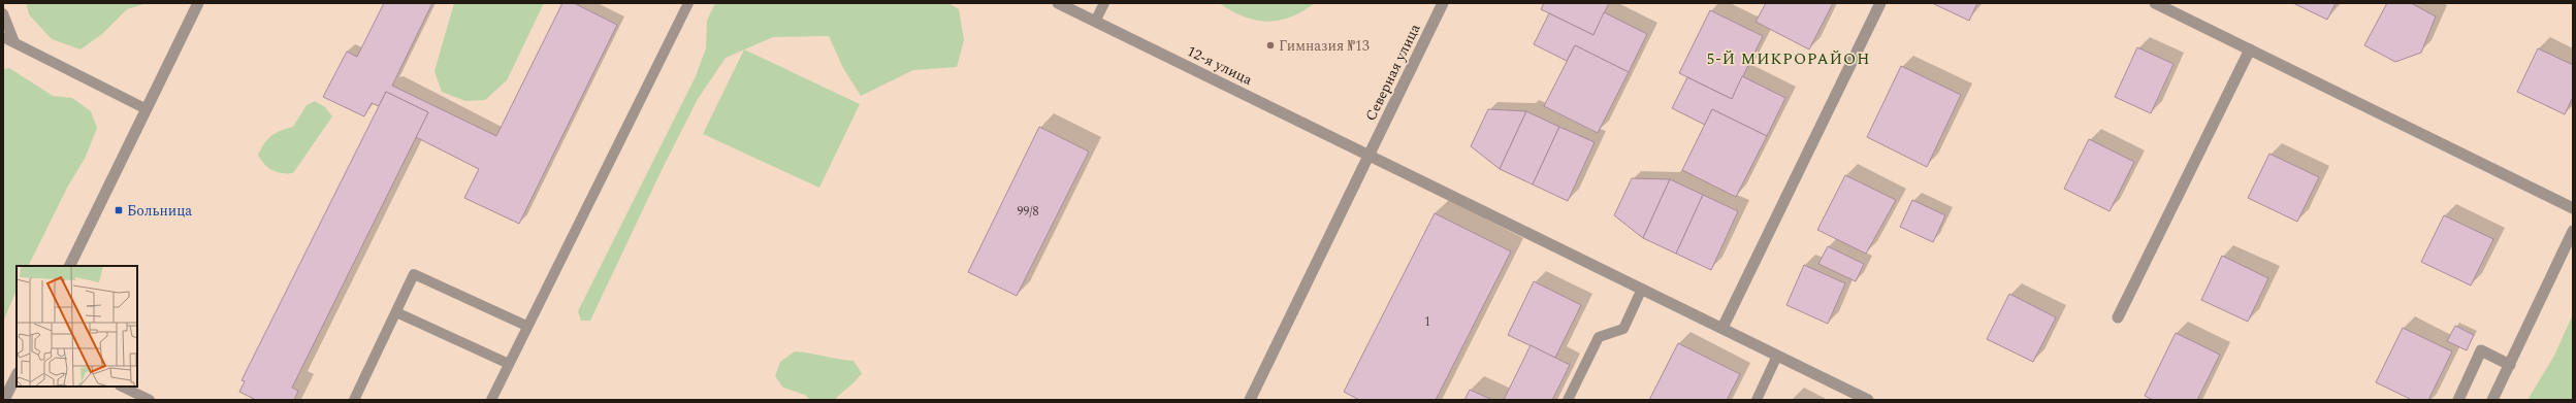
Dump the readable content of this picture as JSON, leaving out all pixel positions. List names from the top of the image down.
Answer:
{
  "streets": {
    "street": ["12-я улица", "Северная улица"]
  },
  "crossings": [
    ["12-я улица", "Северная улица"]
  ],
  "districts": ["5-Й МИКРОРАЙОН"],
  "places": {
    "other": ["Гимназия №13"],
    "transit": ["Больница"]
  },
  "house_numbers": ["99/8", "1"]
}
